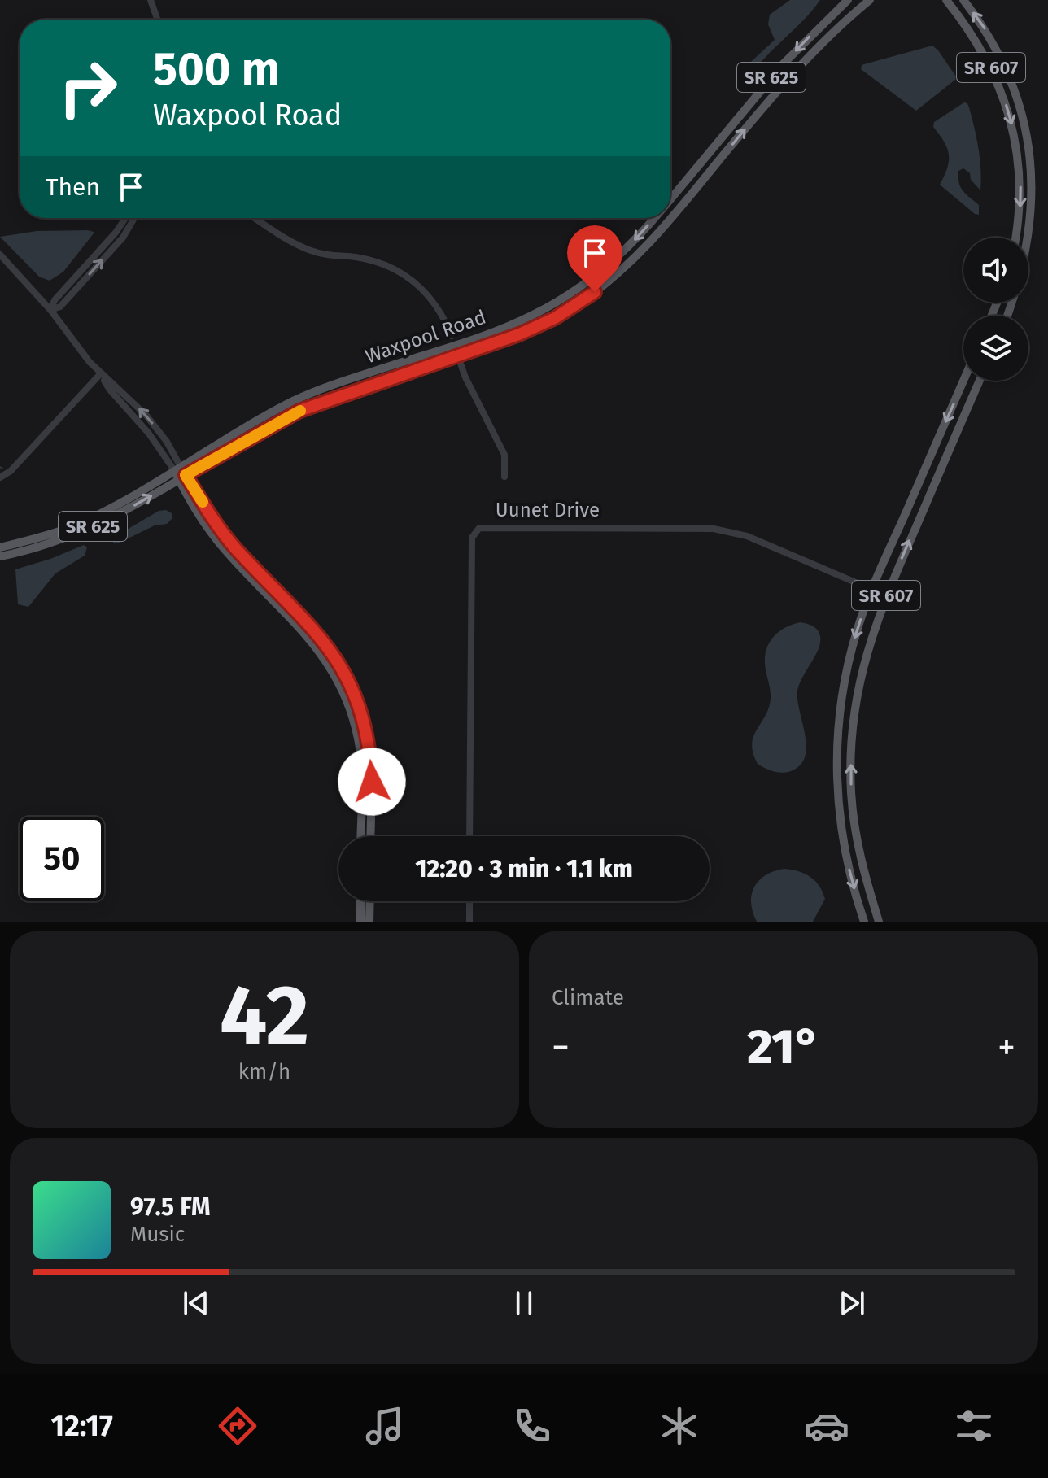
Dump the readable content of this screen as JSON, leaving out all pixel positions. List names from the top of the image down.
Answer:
{
  "streets": {
    "main road": ["SR 607", "SR 625", "Waxpool Road"],
    "street": ["Uunet Drive"]
  },
  "crossings": [
    ["SR 607", "Uunet Drive"],
    ["SR 625", "Waxpool Road"]
  ],
  "page": {
    "turn": ["500 m", "Waxpool Road"],
    "then": "Then",
    "limit": "50",
    "trip": "12:20 · 3 min · 1.1 km",
    "tile": [
      ["42", "km/h"],
      "Climate"
    ],
    "heat": ["−", "21°", "+"],
    "song": ["97.5 FM", "Music"],
    "tabs": "12:17"
  }
}
